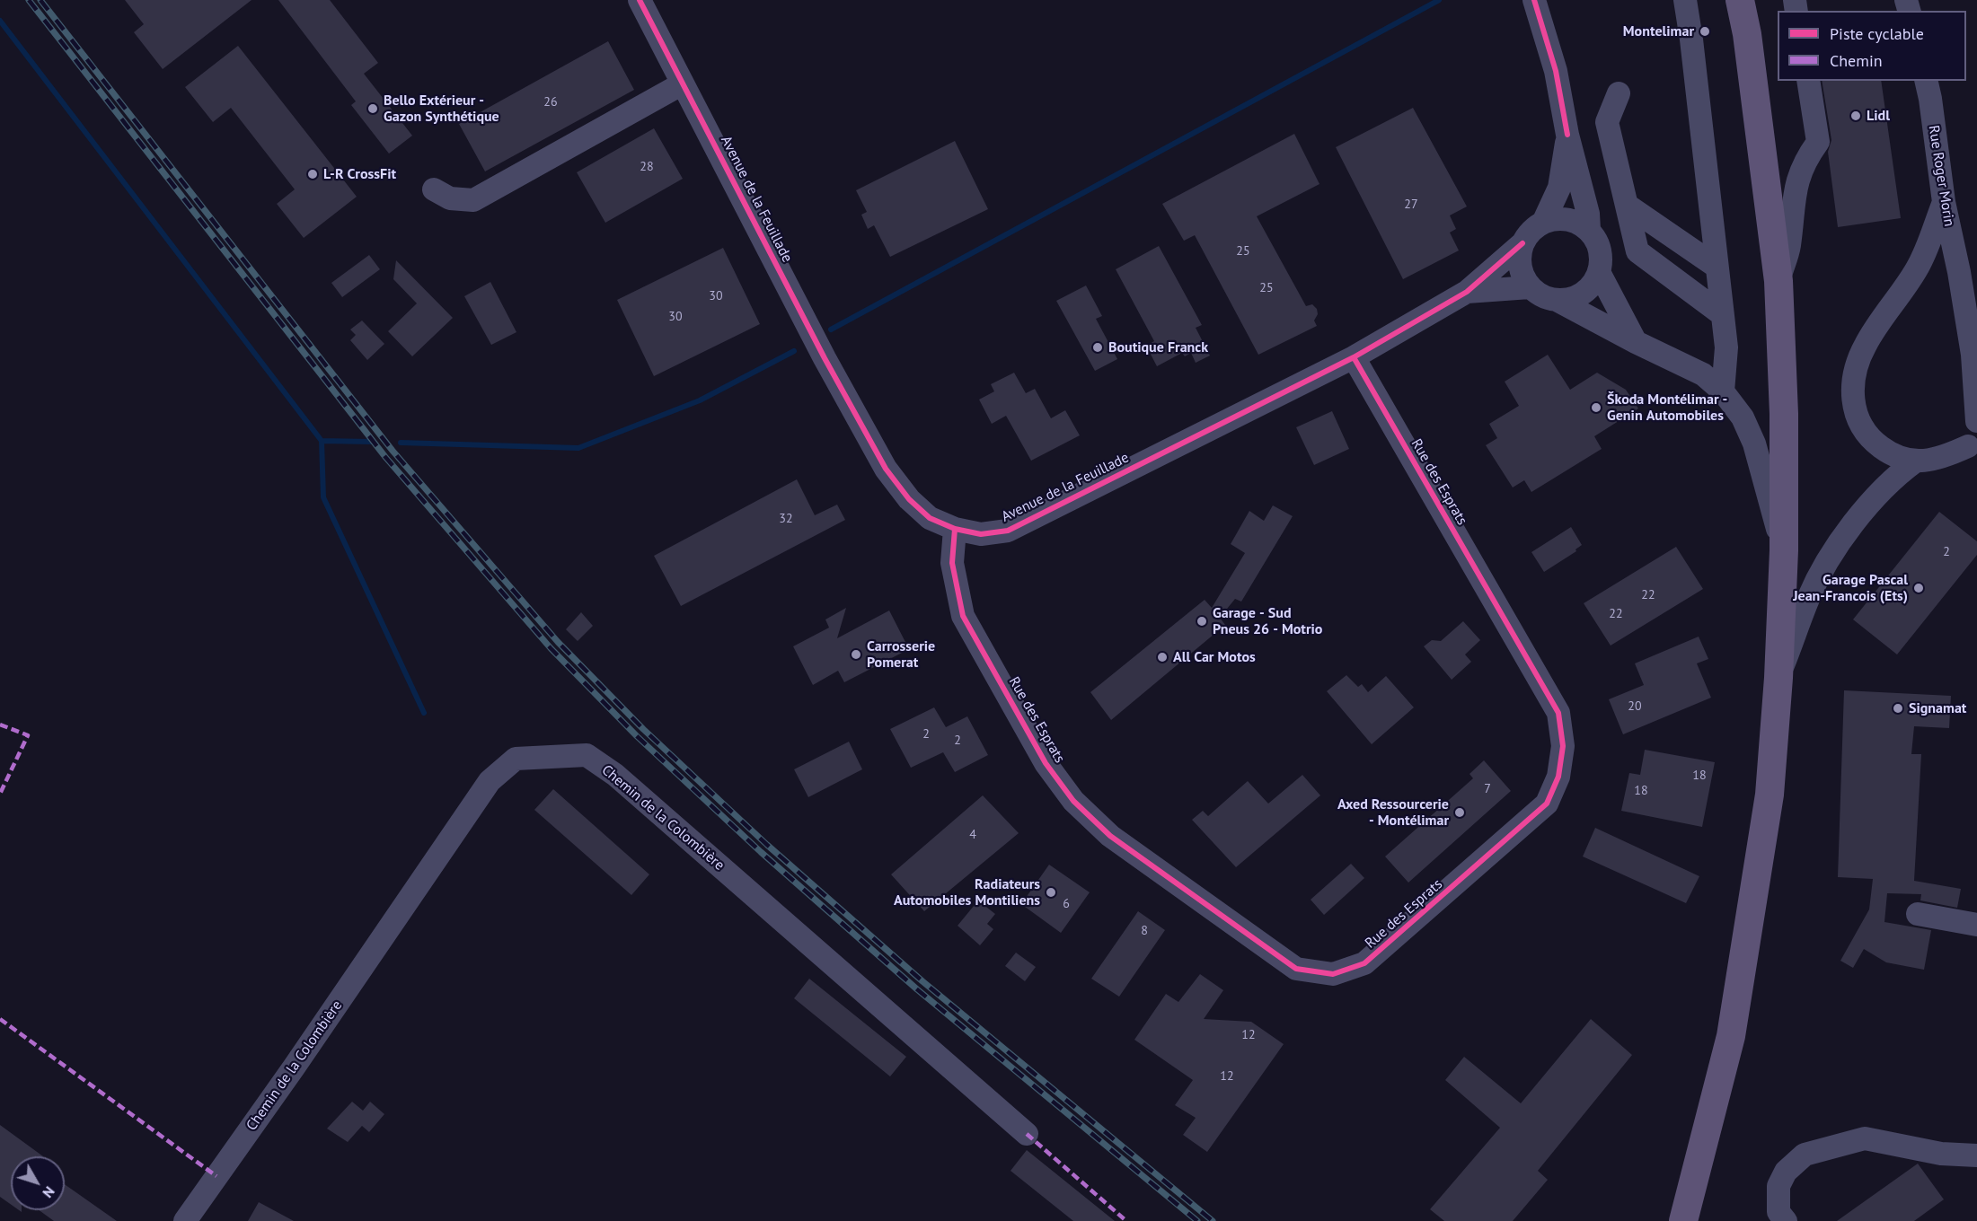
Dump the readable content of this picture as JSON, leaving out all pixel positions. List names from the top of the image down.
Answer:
{
  "streets": {
    "street": [
      "Rue Roger Morin",
      "Avenue de la Feuillade",
      "Rue des Esprats",
      "Chemin de la Colombière"
    ]
  },
  "crossings": [
    ["Avenue de la Feuillade", "Rue des Esprats"]
  ],
  "places": [
    "Montelimar",
    "Bello Extérieur - Gazon Synthétique",
    "Lidl",
    "L-R CrossFit",
    "Boutique Franck",
    "Škoda Montélimar - Genin Automobiles",
    "Garage Pascal Jean-Francois (Ets)",
    "Garage - Sud Pneus 26 - Motrio",
    "Carrosserie Pomerat",
    "All Car Motos",
    "Signamat",
    "Axed Ressourcerie - Montélimar",
    "Radiateurs Automobiles Montiliens"
  ],
  "house_numbers": [
    "26",
    "28",
    "27",
    "25",
    "25",
    "30",
    "30",
    "32",
    "2",
    "22",
    "22",
    "20",
    "2",
    "2",
    "18",
    "7",
    "18",
    "4",
    "6",
    "8",
    "12",
    "12"
  ],
  "legend": ["Piste cyclable", "Chemin"],
  "north": "bottom right"
}
